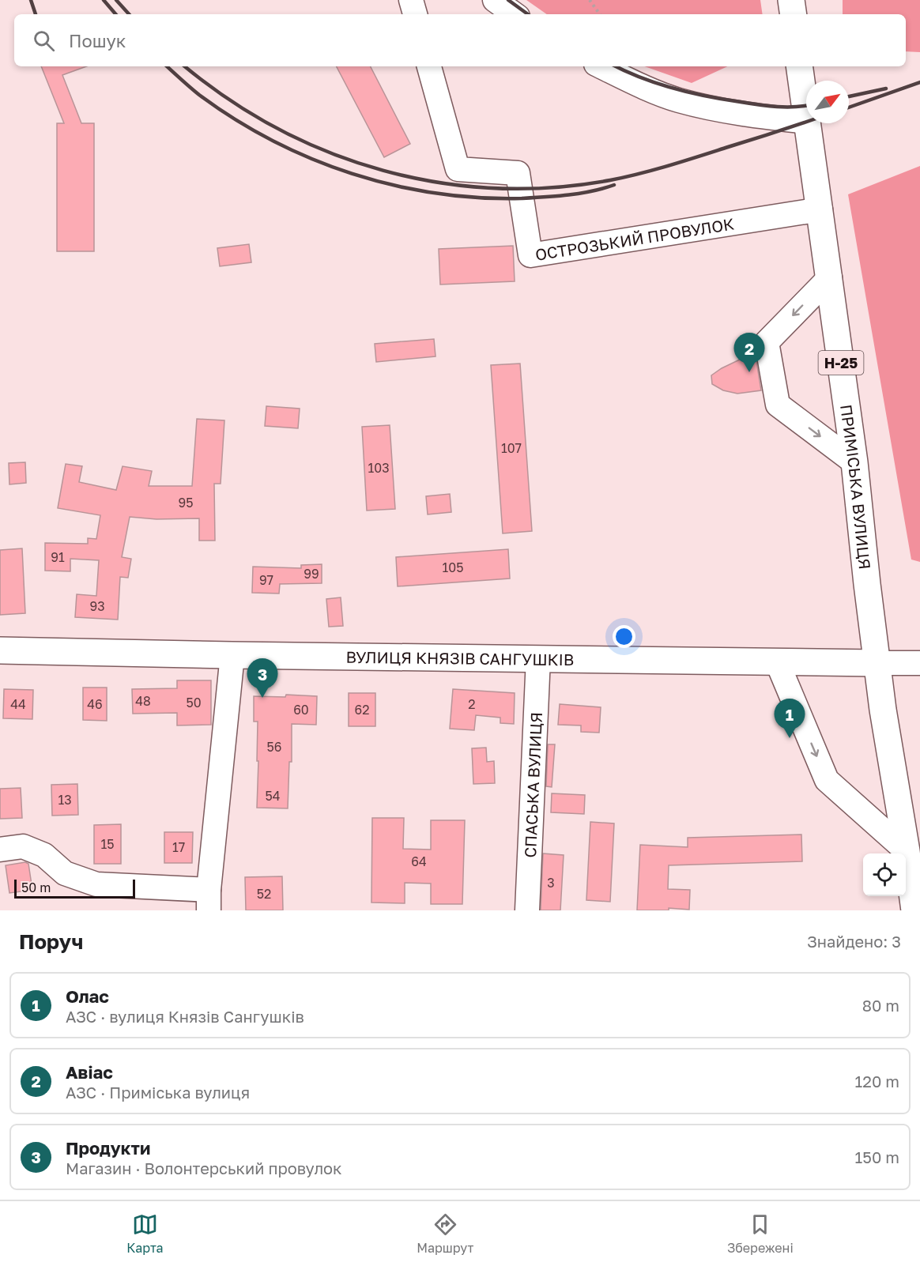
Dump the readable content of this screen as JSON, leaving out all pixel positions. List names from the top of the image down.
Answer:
{
  "streets": {
    "main road": ["Н-25", "ПРИМІСЬКА ВУЛИЦЯ", "ВУЛИЦЯ КНЯЗІВ САНГУШКІВ"],
    "street": ["ОСТРОЗЬКИЙ ПРОВУЛОК", "СПАСЬКА ВУЛИЦЯ"]
  },
  "crossings": [
    ["ОСТРОЗЬКИЙ ПРОВУЛОК", "ПРИМІСЬКА ВУЛИЦЯ"],
    ["ПРИМІСЬКА ВУЛИЦЯ", "ВУЛИЦЯ КНЯЗІВ САНГУШКІВ"],
    ["ВУЛИЦЯ КНЯЗІВ САНГУШКІВ", "СПАСЬКА ВУЛИЦЯ"]
  ],
  "house_numbers": [
    "107",
    "103",
    "95",
    "91",
    "105",
    "99",
    "97",
    "93",
    "48",
    "50",
    "44",
    "46",
    "2",
    "60",
    "62",
    "56",
    "54",
    "13",
    "15",
    "17",
    "64",
    "3",
    "52"
  ],
  "scale_bar": "50 m",
  "north": "top right",
  "page": {
    "search": "Пошук",
    "pins": ["2", "3", "1"],
    "scale": "50 m",
    "heading": ["Поруч", "Знайдено: 3"],
    "list": [
      {
        "mark": "1",
        "name": "Олас",
        "note": "АЗС · вулиця Князів Сангушків",
        "value": "80 m"
      },
      {
        "mark": "2",
        "name": "Авіас",
        "note": "АЗС · Приміська вулиця",
        "value": "120 m"
      },
      {
        "mark": "3",
        "name": "Продукти",
        "note": "Магазин · Волонтерський провулок",
        "value": "150 m"
      }
    ],
    "nav": ["Карта", "Маршрут", "Збережені"]
  }
}
